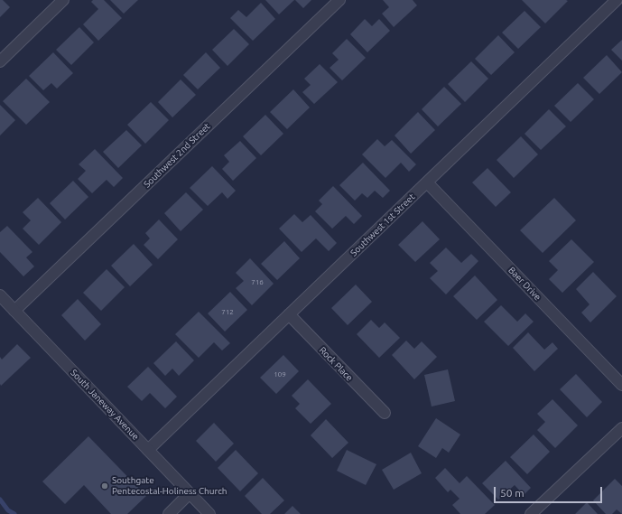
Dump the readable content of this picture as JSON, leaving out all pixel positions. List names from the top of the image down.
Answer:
{
  "streets": {
    "street": [
      "Southwest 2nd Street",
      "Southwest 1st Street",
      "Baer Drive",
      "Rock Place",
      "South Janeway Avenue"
    ]
  },
  "crossings": [
    ["Southwest 2nd Street", "South Janeway Avenue"],
    ["Southwest 1st Street", "Baer Drive"],
    ["Southwest 1st Street", "Rock Place"],
    ["Southwest 1st Street", "South Janeway Avenue"]
  ],
  "places": ["Southgate Pentecostal-Holiness Church"],
  "house_numbers": ["716", "712", "109"],
  "scale_bar": "50 m"
}
